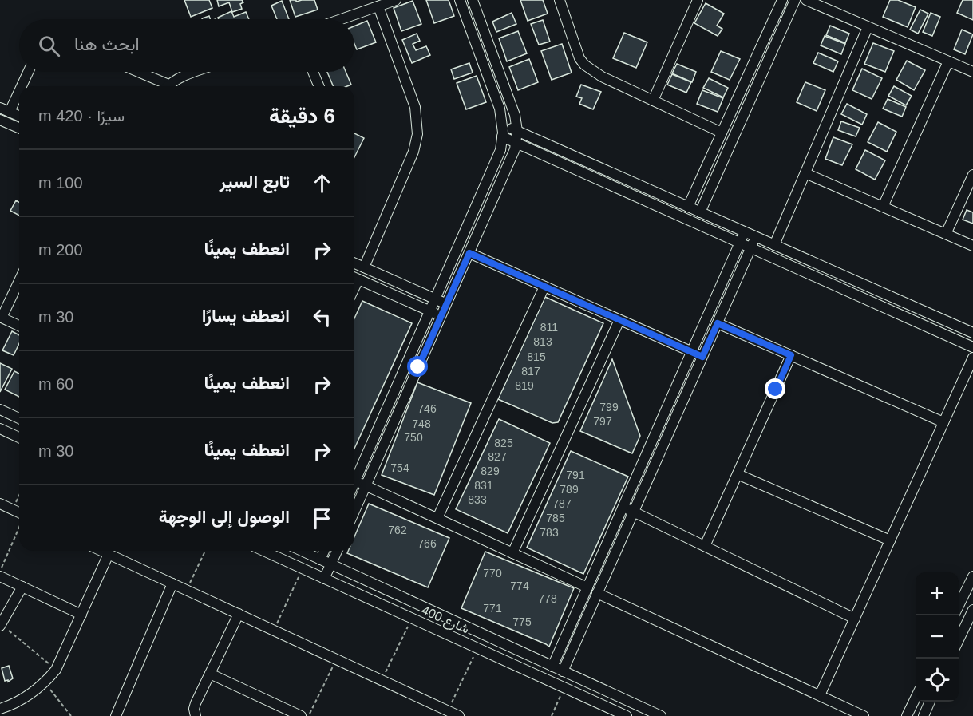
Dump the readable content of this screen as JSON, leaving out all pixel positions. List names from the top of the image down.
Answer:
{
  "streets": {
    "street": ["شارع 400"]
  },
  "house_numbers": [
    "811",
    "813",
    "815",
    "817",
    "819",
    "799",
    "746",
    "797",
    "748",
    "750",
    "825",
    "827",
    "754",
    "829",
    "791",
    "831",
    "789",
    "833",
    "787",
    "785",
    "762",
    "783",
    "766",
    "770",
    "774",
    "778",
    "771",
    "775"
  ],
  "page": {
    "search": "ابحث هنا",
    "heading": ["6 دقيقة", "سيرًا · 420 m"],
    "list": [
      ["تابع السير", "100 m"],
      ["انعطف يمينًا", "200 m"],
      ["انعطف يسارًا", "30 m"],
      ["انعطف يمينًا", "60 m"],
      ["انعطف يمينًا", "30 m"],
      "الوصول إلى الوجهة"
    ],
    "map_buttons": ["+", "−"]
  }
}
